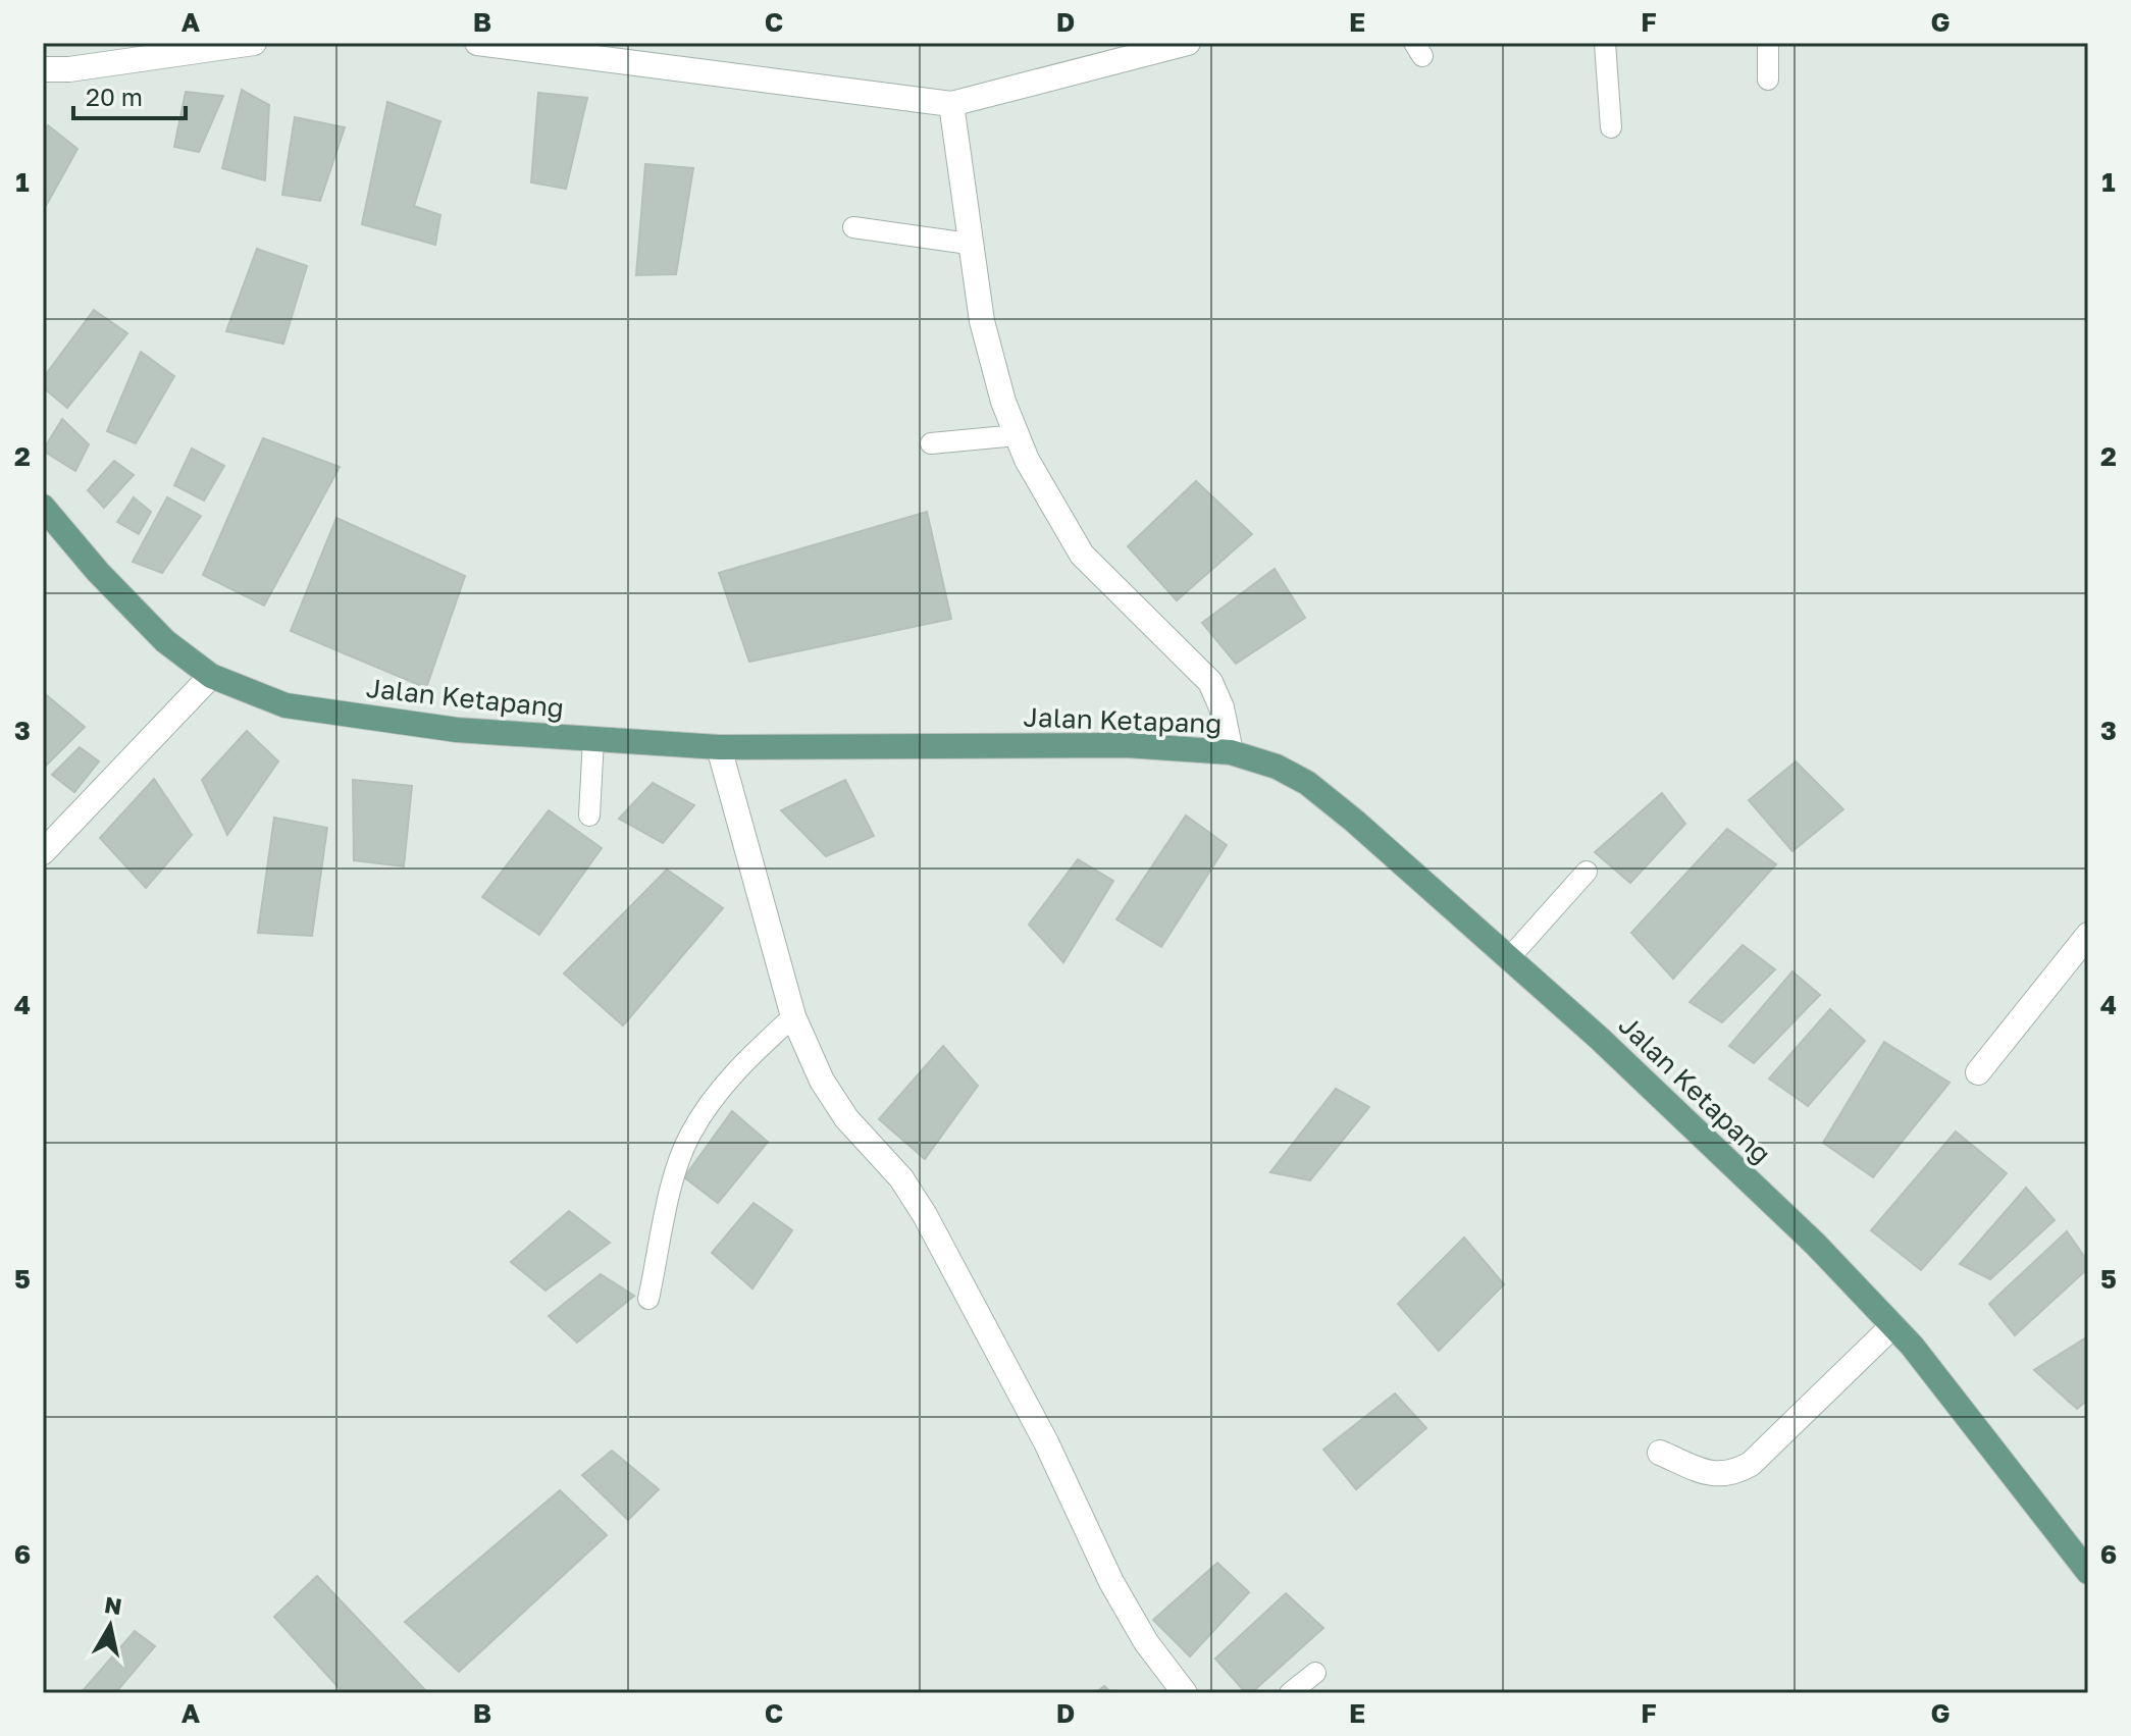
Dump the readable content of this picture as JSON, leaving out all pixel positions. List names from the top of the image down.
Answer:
{
  "streets": {
    "main road": ["Jalan Ketapang"]
  },
  "scale_bar": "20 m",
  "north": "top",
  "grid": {
    "columns": [
      "A",
      "B",
      "C",
      "D",
      "E",
      "F",
      "G"
    ],
    "rows": [
      "1",
      "2",
      "3",
      "4",
      "5",
      "6"
    ]
  }
}
